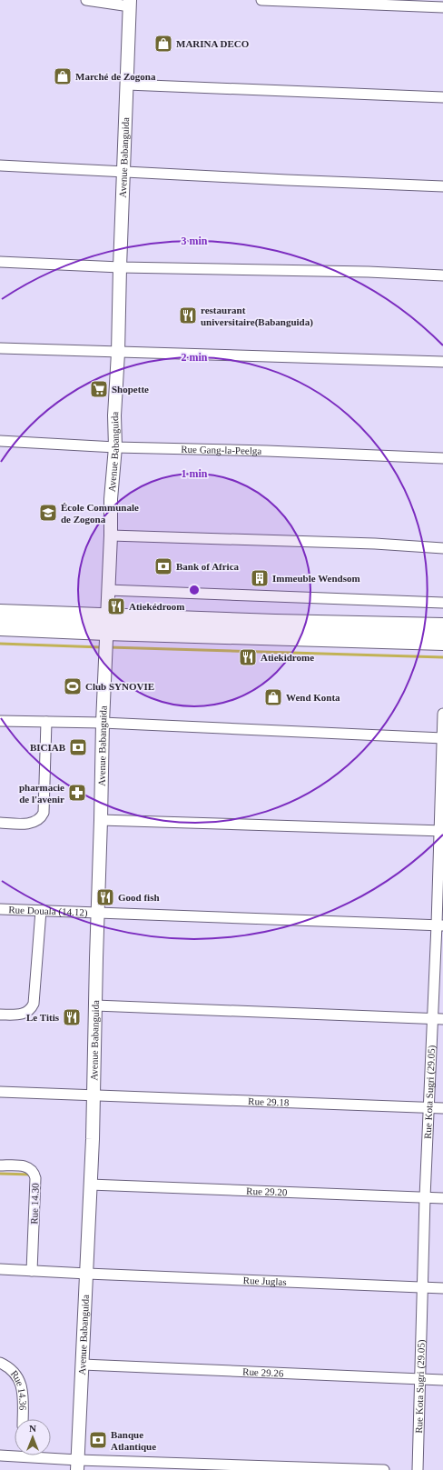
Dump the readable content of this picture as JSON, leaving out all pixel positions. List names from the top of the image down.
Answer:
{
  "streets": {
    "street": [
      "Avenue Babanguida",
      "Rue Gang-la-Peelga",
      "Rue Douala (14.12)",
      "Rue Kota Sugri (29.05)",
      "Rue 29.18",
      "Rue 29.20",
      "Rue 14.30",
      "Rue Juglas",
      "Rue 29.26",
      "Rue 14.36"
    ]
  },
  "crossings": [
    ["Avenue Babanguida", "Rue Gang-la-Peelga"],
    ["Avenue Babanguida", "Rue Douala (14.12)"],
    ["Avenue Babanguida", "Rue 29.18"],
    ["Avenue Babanguida", "Rue 29.20"],
    ["Avenue Babanguida", "Rue Juglas"],
    ["Avenue Babanguida", "Rue 29.26"],
    ["Rue Douala (14.12)", "Rue Kota Sugri (29.05)"],
    ["Rue Kota Sugri (29.05)", "Rue 29.18"],
    ["Rue Kota Sugri (29.05)", "Rue 29.20"],
    ["Rue Kota Sugri (29.05)", "Rue Juglas"],
    ["Rue Kota Sugri (29.05)", "Rue 29.26"],
    ["Rue 14.30", "Rue Juglas"]
  ],
  "places": {
    "shop": ["MARINA DECO", "Marché de Zogona", "Wend Konta"],
    "restaurant": [
      "restaurant universitaire(Babanguida)",
      "Atiekédroom",
      "Atiekidrome",
      "Good fish",
      "Le Titis"
    ],
    "supermarket": ["Shopette"],
    "school or university": ["École Communale de Zogona"],
    "bank": ["Bank of Africa", "BICIAB", "Banque Atlantique"],
    "building": ["Immeuble Wendsom"],
    "sports": ["Club SYNOVIE"],
    "pharmacy": ["pharmacie de l'avenir"]
  },
  "north": "top",
  "rings": ["3 min", "2 min", "1 min"]
}
